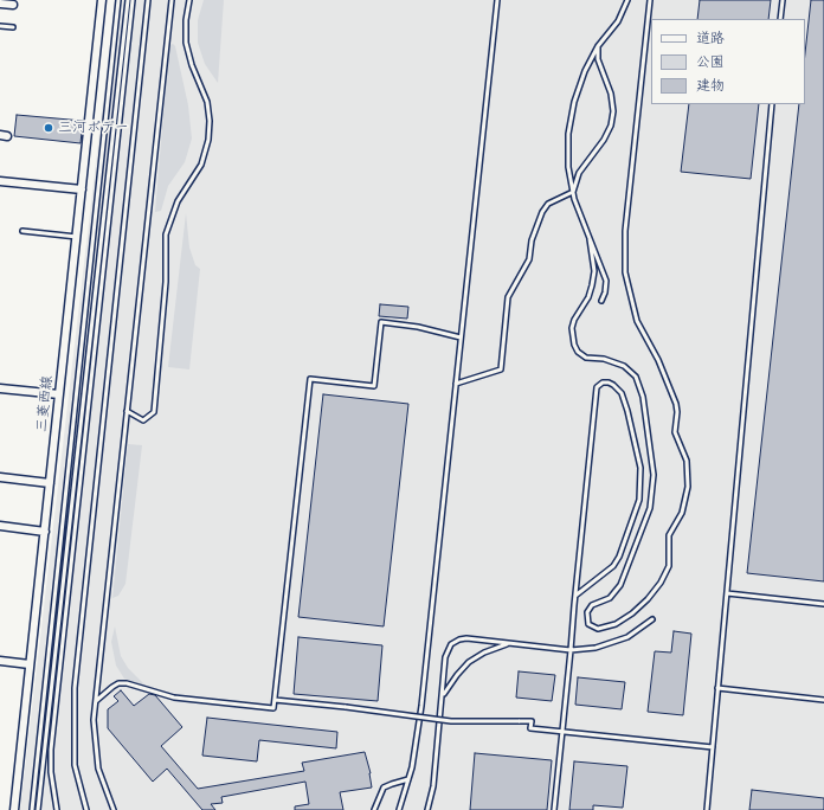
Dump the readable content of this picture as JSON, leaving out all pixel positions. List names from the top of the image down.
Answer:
{
  "streets": {
    "street": ["三菱西線"]
  },
  "places": ["三河ボデー"],
  "legend": ["道路", "公園", "建物"]
}
